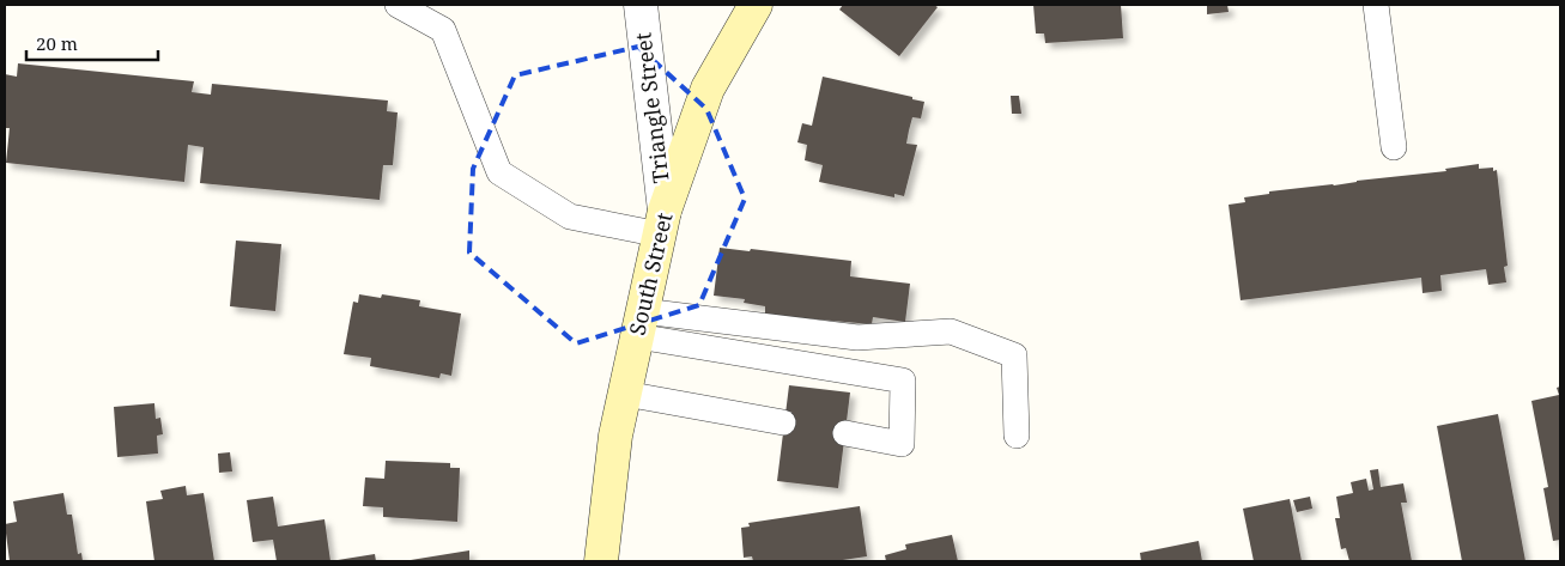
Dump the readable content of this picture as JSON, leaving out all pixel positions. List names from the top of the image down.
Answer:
{
  "streets": {
    "main road": ["South Street"],
    "street": ["Triangle Street"]
  },
  "crossings": [
    ["Triangle Street", "South Street"]
  ],
  "scale_bar": "20 m"
}
